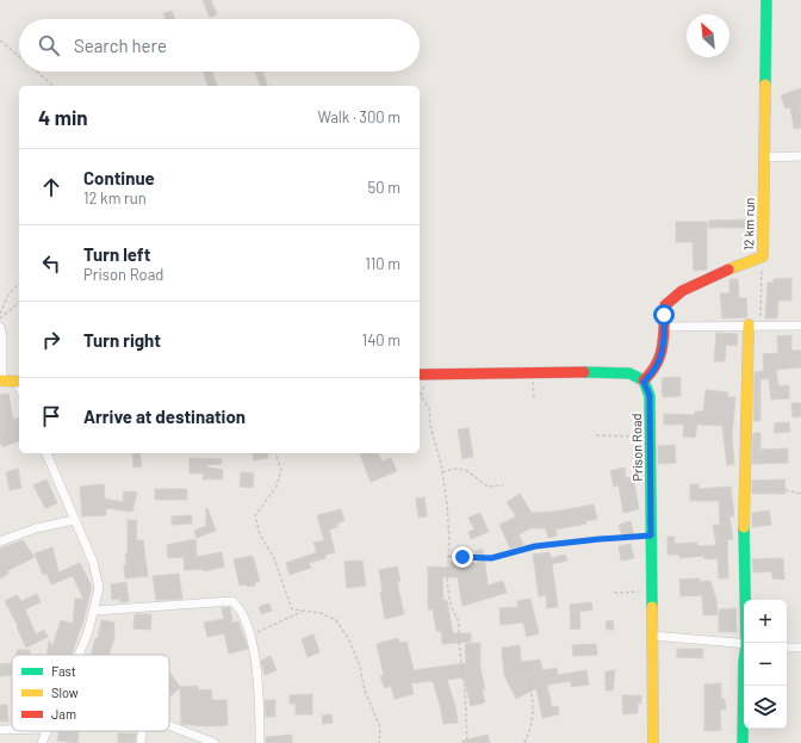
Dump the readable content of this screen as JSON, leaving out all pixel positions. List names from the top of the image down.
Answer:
{
  "streets": {
    "street": ["12 km run", "Prison Road"]
  },
  "crossings": [
    ["12 km run", "Prison Road"]
  ],
  "legend": ["Fast", "Slow", "Jam"],
  "north": "top left",
  "page": {
    "search": "Search here",
    "heading": ["4 min", "Walk · 300 m"],
    "list": [
      ["Continue", "12 km run", "50 m"],
      ["Turn left", "Prison Road", "110 m"],
      ["Turn right", "140 m"],
      "Arrive at destination"
    ],
    "map_buttons": ["+", "−"]
  }
}
